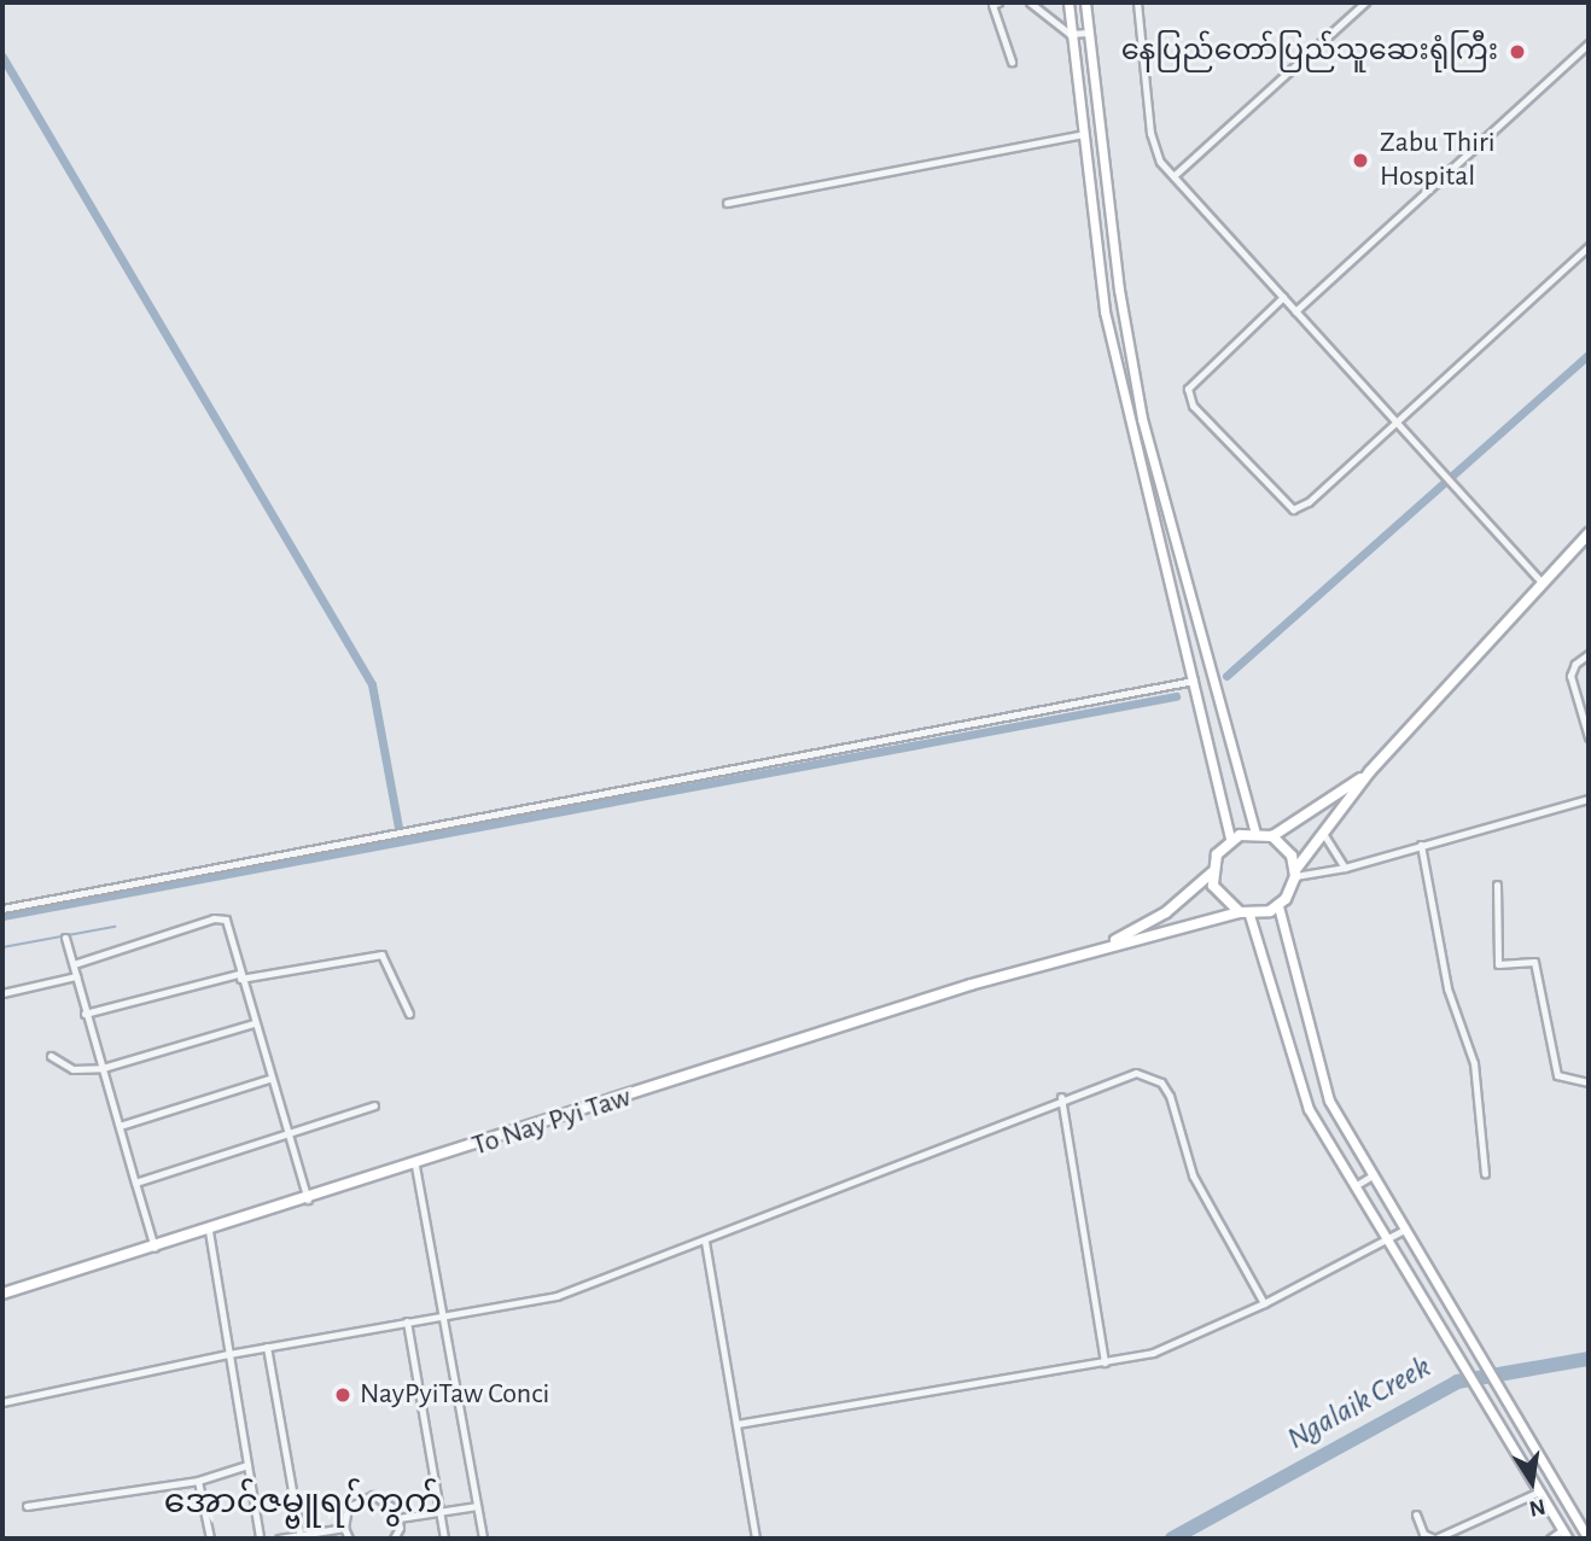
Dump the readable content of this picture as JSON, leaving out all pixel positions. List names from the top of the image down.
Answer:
{
  "streets": {
    "main road": ["To Nay Pyi Taw"]
  },
  "districts": ["အောင်ဇမ္ဗူရပ်ကွက်"],
  "water": ["Ngalaik Creek"],
  "places": ["နေပြည်တော်ပြည်သူဆေးရုံကြီး", "Zabu Thiri Hospital", "NayPyiTaw Conci"],
  "north": "bottom"
}
